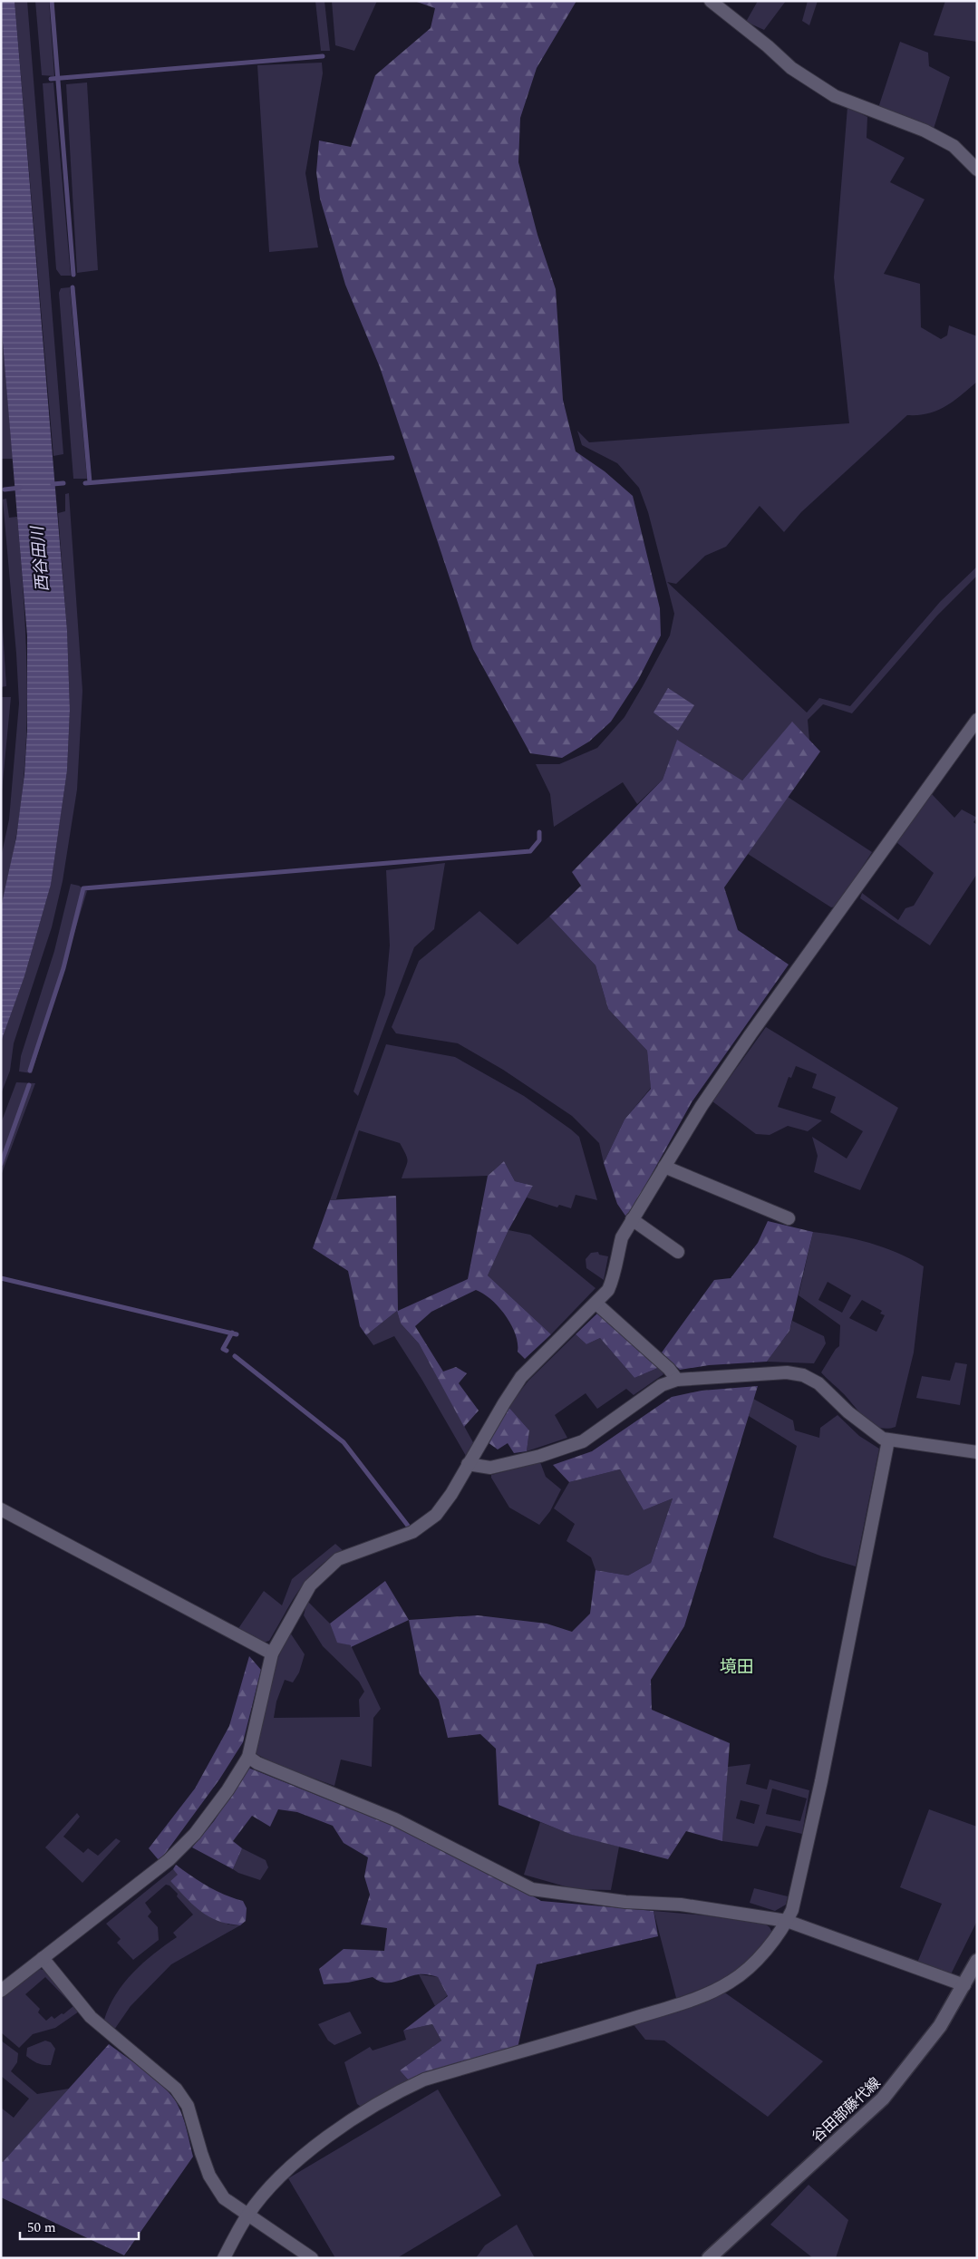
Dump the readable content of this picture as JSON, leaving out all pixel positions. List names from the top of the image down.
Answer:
{
  "streets": {
    "main road": ["谷田部藤代線"]
  },
  "districts": ["境田"],
  "water": ["西谷田川"],
  "scale_bar": "50 m"
}
